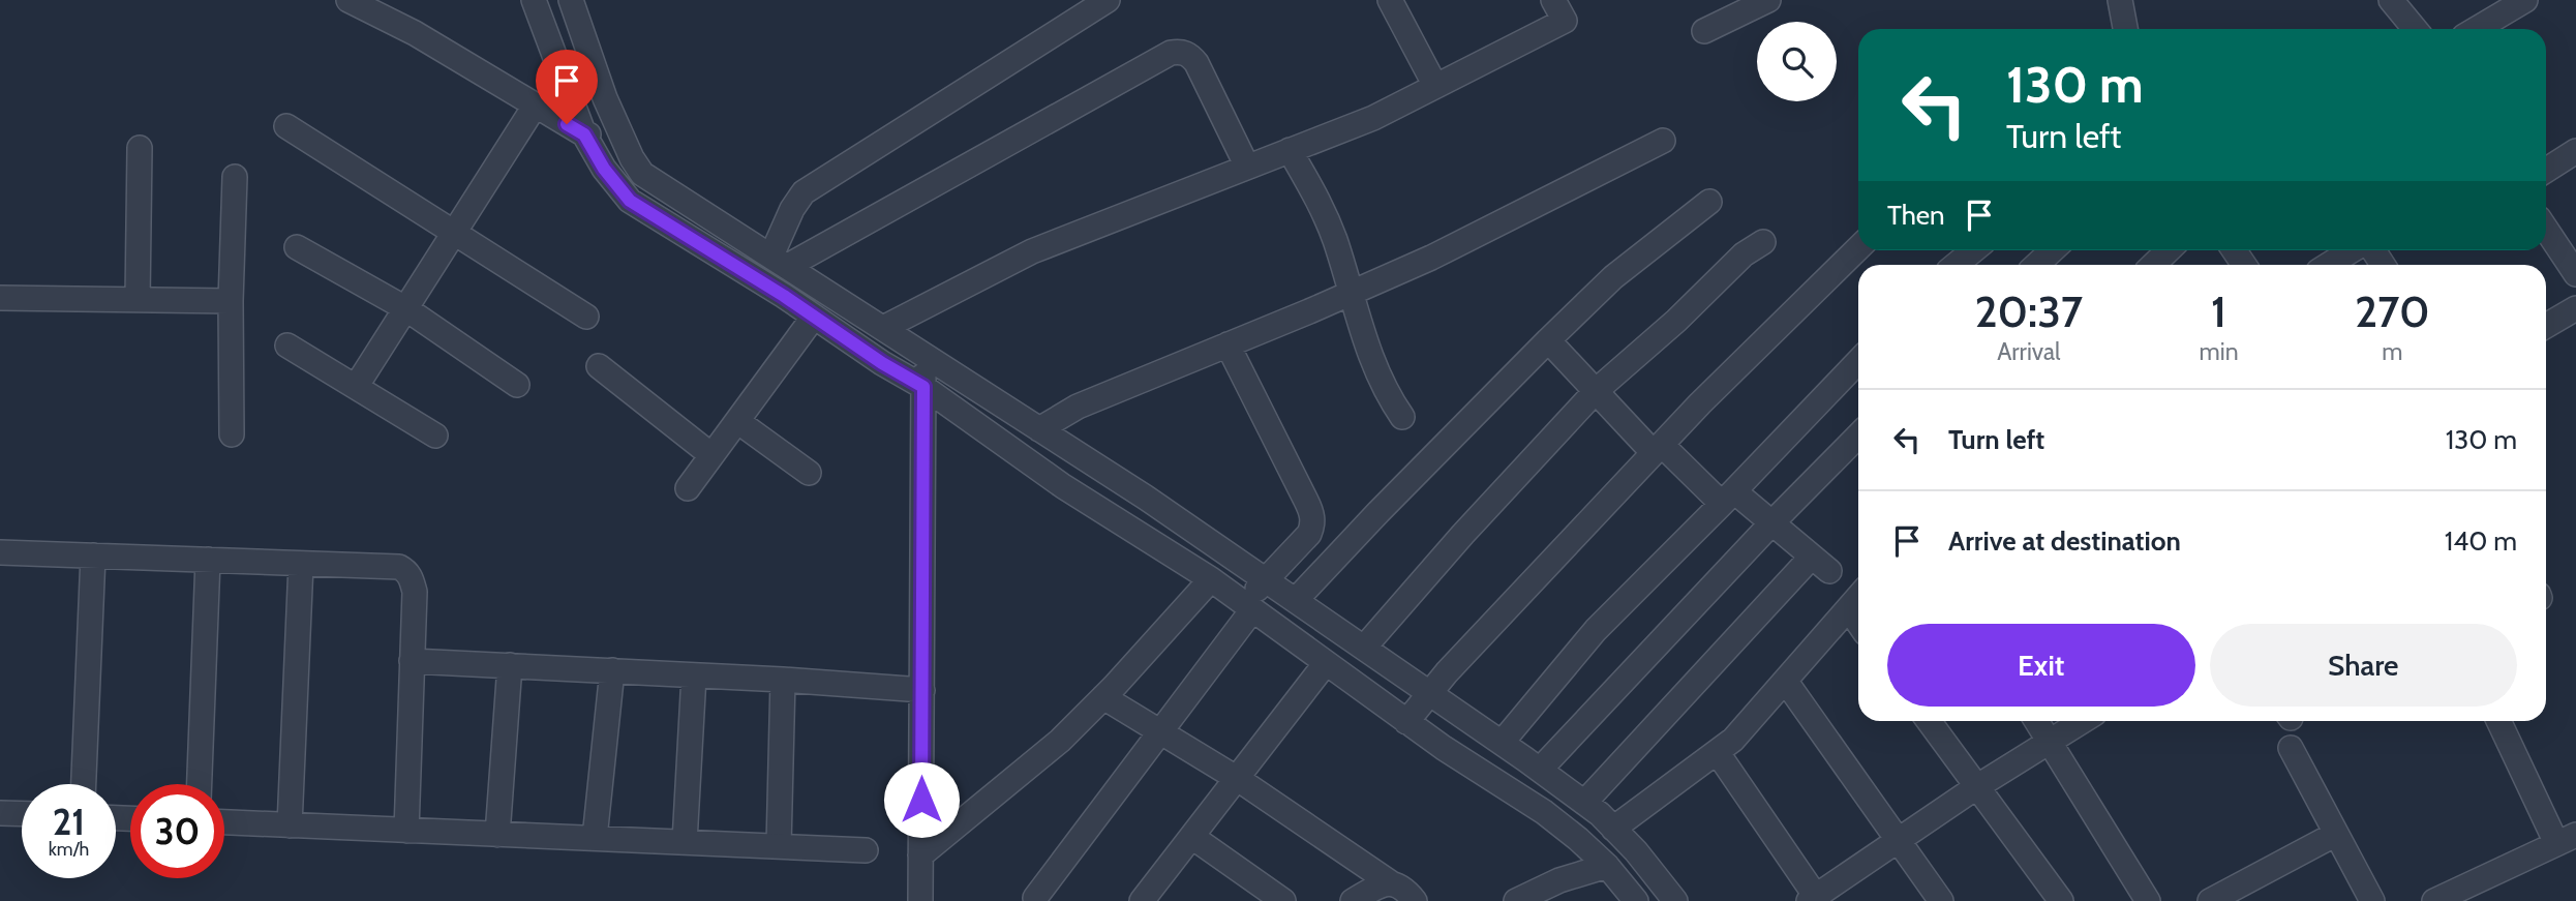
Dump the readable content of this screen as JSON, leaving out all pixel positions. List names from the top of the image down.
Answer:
{
  "page": {
    "turn": ["130 m", "Turn left"],
    "then": "Then",
    "eta": [
      "20:37",
      "Arrival",
      "1",
      "min",
      "270",
      "m"
    ],
    "list": [
      {
        "name": "Turn left",
        "value": "130 m"
      },
      {
        "name": "Arrive at destination",
        "value": "140 m"
      }
    ],
    "buttons": ["Exit", "Share"],
    "speed": "21 km/h",
    "limit": "30"
  }
}
